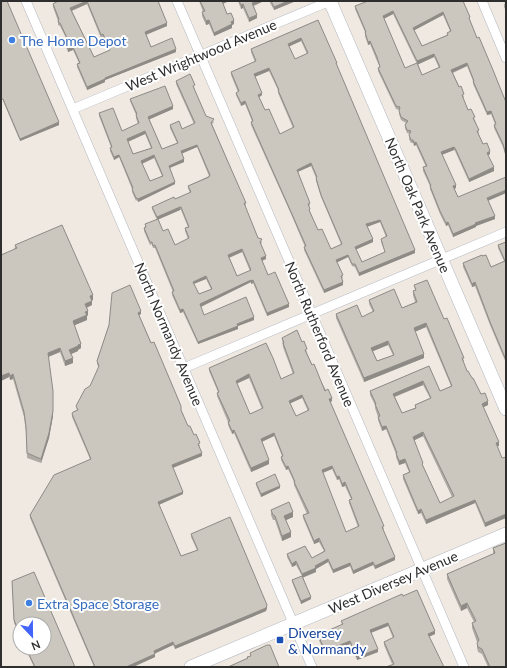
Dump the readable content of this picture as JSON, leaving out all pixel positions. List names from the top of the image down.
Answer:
{
  "streets": {
    "street": [
      "West Wrightwood Avenue",
      "North Oak Park Avenue",
      "North Normandy Avenue",
      "North Rutherford Avenue",
      "West Diversey Avenue"
    ]
  },
  "crossings": [
    ["West Wrightwood Avenue", "North Oak Park Avenue"],
    ["West Wrightwood Avenue", "North Normandy Avenue"],
    ["West Wrightwood Avenue", "North Rutherford Avenue"],
    ["North Normandy Avenue", "West Diversey Avenue"],
    ["North Rutherford Avenue", "West Diversey Avenue"]
  ],
  "places": {
    "other": ["The Home Depot", "Extra Space Storage"],
    "transit": ["Diversey & Normandy"]
  },
  "north": "bottom"
}
